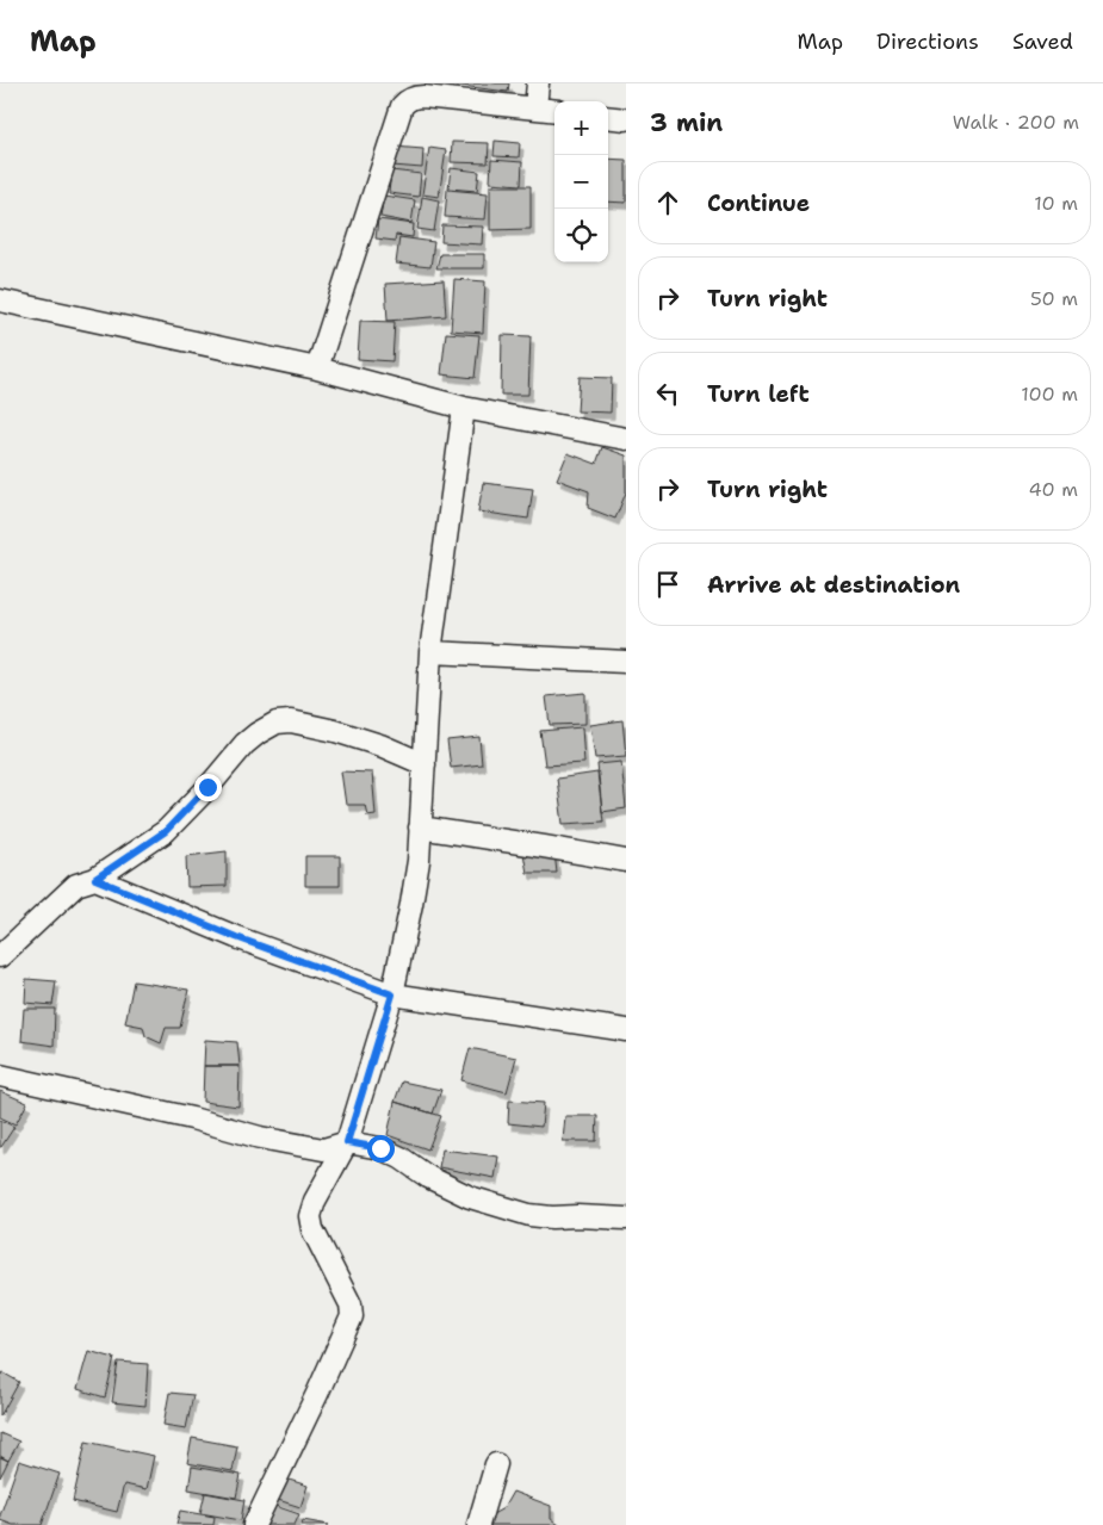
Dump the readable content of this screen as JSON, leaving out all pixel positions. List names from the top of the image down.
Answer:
{
  "page": {
    "header": "Map",
    "nav": ["Map", "Directions", "Saved"],
    "heading": ["3 min", "Walk · 200 m"],
    "map_buttons": ["+", "−"],
    "list": [
      ["Continue", "10 m"],
      ["Turn right", "50 m"],
      ["Turn left", "100 m"],
      ["Turn right", "40 m"],
      "Arrive at destination"
    ]
  }
}
